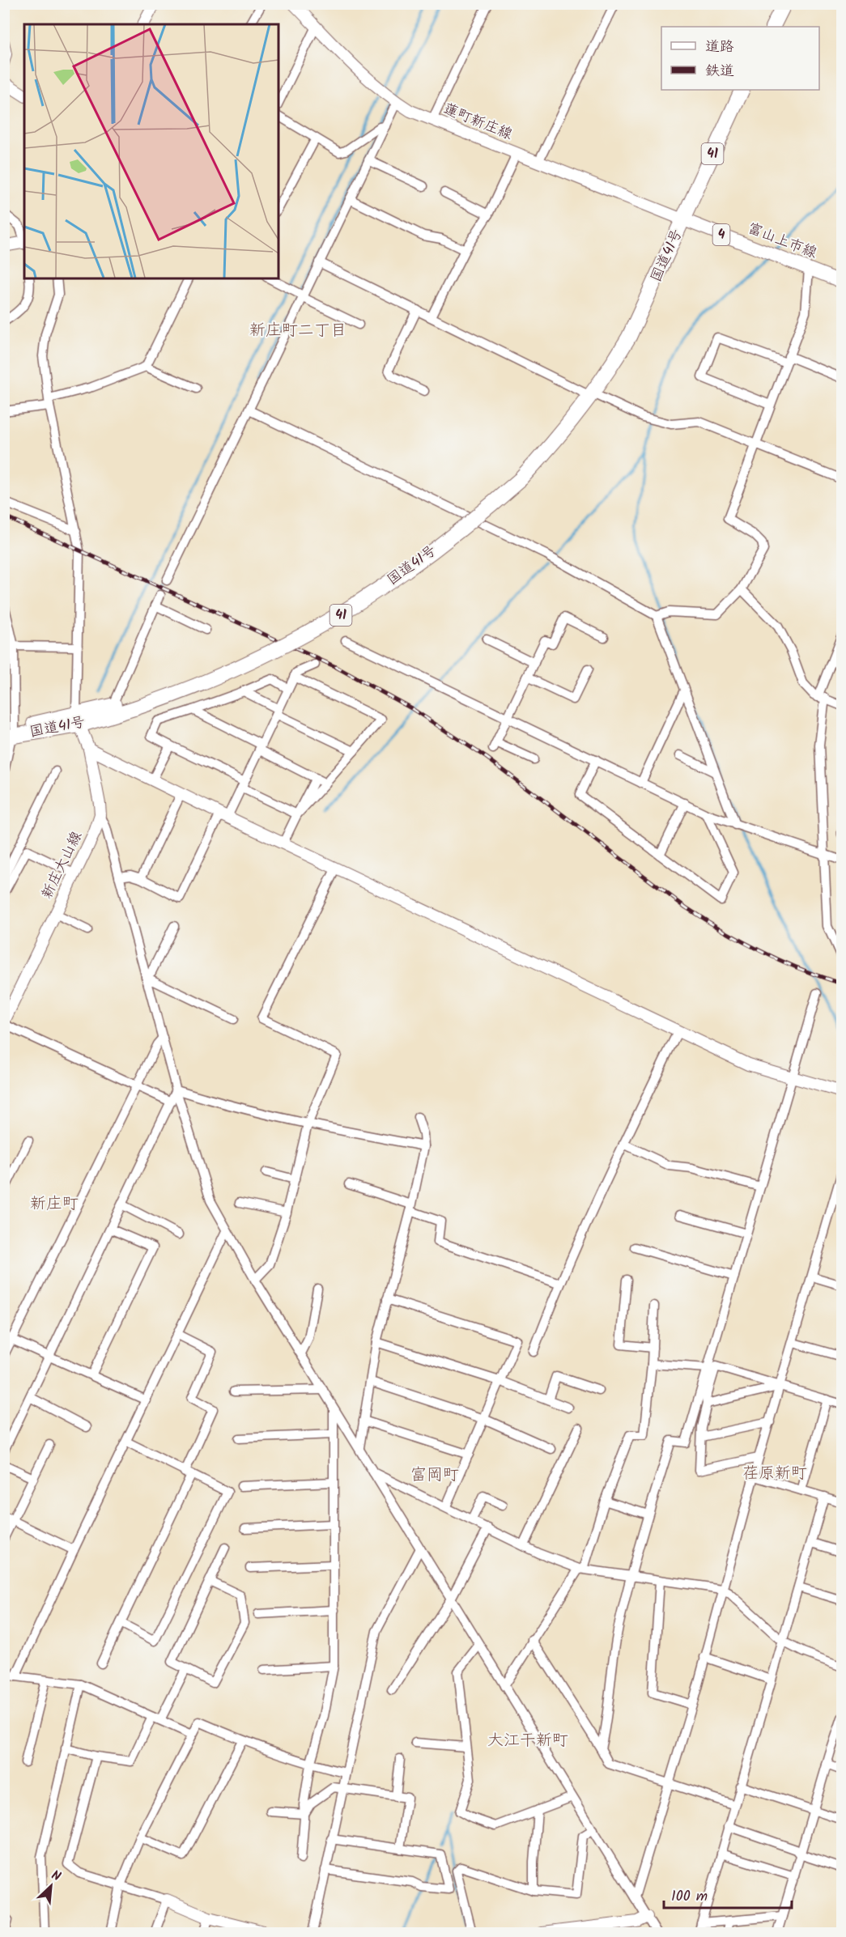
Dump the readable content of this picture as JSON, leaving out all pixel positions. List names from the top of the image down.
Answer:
{
  "streets": {
    "highway": ["41", "国道41号"],
    "main road": ["4", "富山上市線"],
    "street": ["蓮町新庄線", "新庄大山線"]
  },
  "crossings": [
    ["蓮町新庄線", "富山上市線"],
    ["蓮町新庄線", "国道41号"],
    ["富山上市線", "国道41号"]
  ],
  "districts": [
    "新庄町二丁目",
    "新庄町",
    "荏原新町",
    "富岡町",
    "大江干新町"
  ],
  "legend": ["道路", "鉄道"],
  "scale_bar": "100 m",
  "north": "top right"
}
